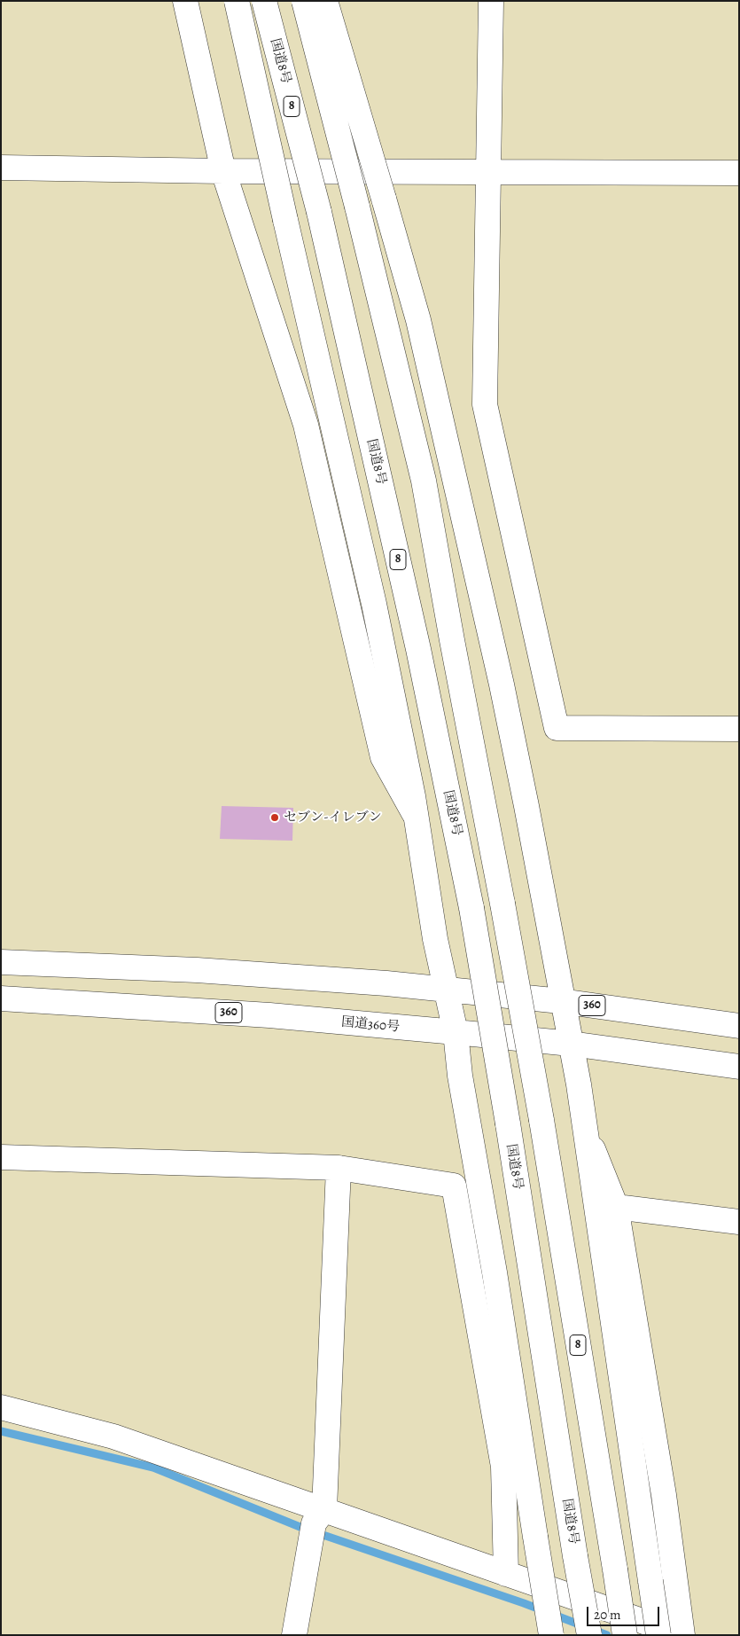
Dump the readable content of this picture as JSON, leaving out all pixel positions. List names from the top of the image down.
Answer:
{
  "streets": {
    "main road": [
      "国道8号",
      "8",
      "360",
      "国道360号"
    ]
  },
  "places": ["セブン-イレブン"],
  "scale_bar": "20 m"
}
